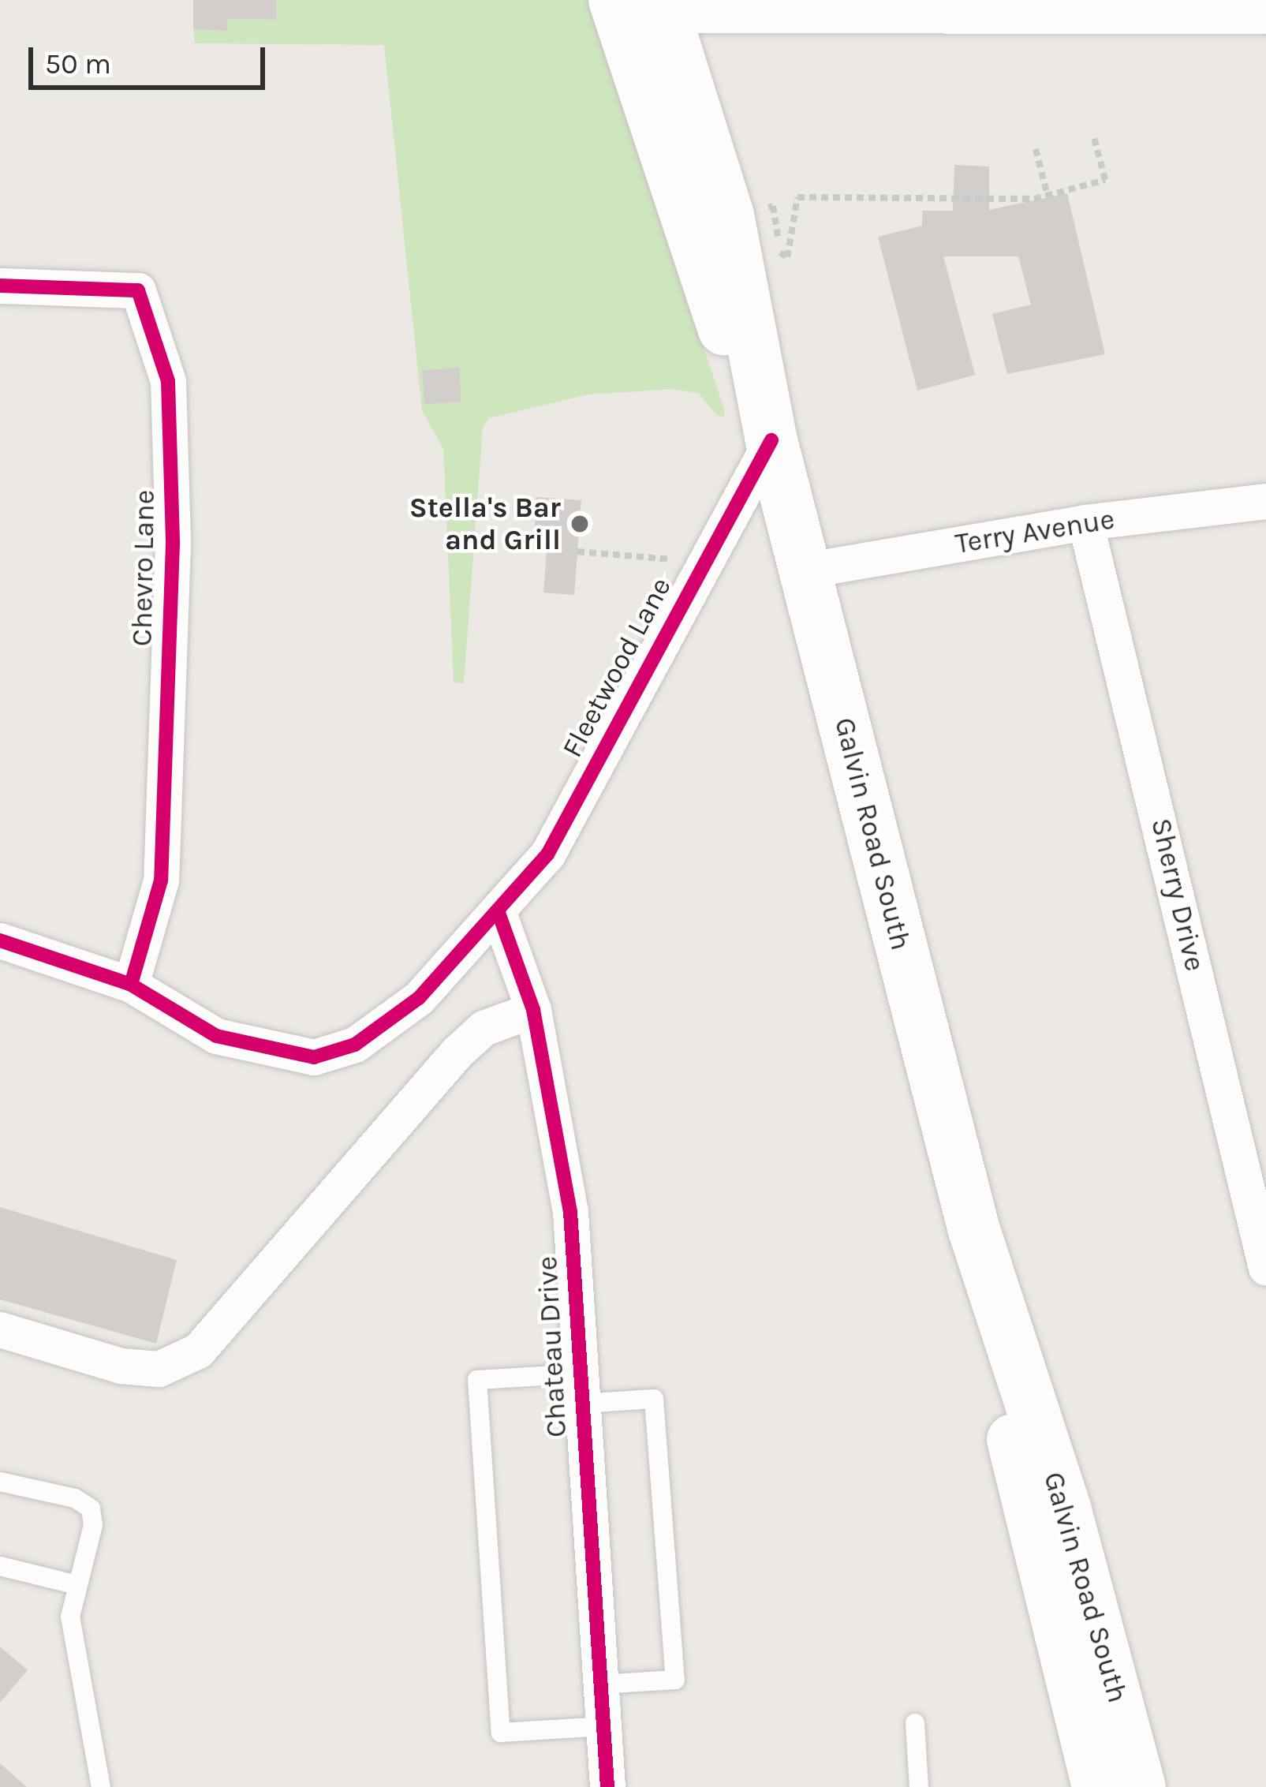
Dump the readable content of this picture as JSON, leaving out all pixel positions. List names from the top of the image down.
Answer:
{
  "streets": {
    "main road": ["Galvin Road South"],
    "street": [
      "Terry Avenue",
      "Chevro Lane",
      "Fleetwood Lane",
      "Sherry Drive",
      "Chateau Drive"
    ]
  },
  "crossings": [
    ["Terry Avenue", "Galvin Road South"],
    ["Terry Avenue", "Sherry Drive"],
    ["Chevro Lane", "Fleetwood Lane"],
    ["Fleetwood Lane", "Galvin Road South"],
    ["Fleetwood Lane", "Chateau Drive"]
  ],
  "places": ["Stella's Bar and Grill"],
  "scale_bar": "50 m"
}
